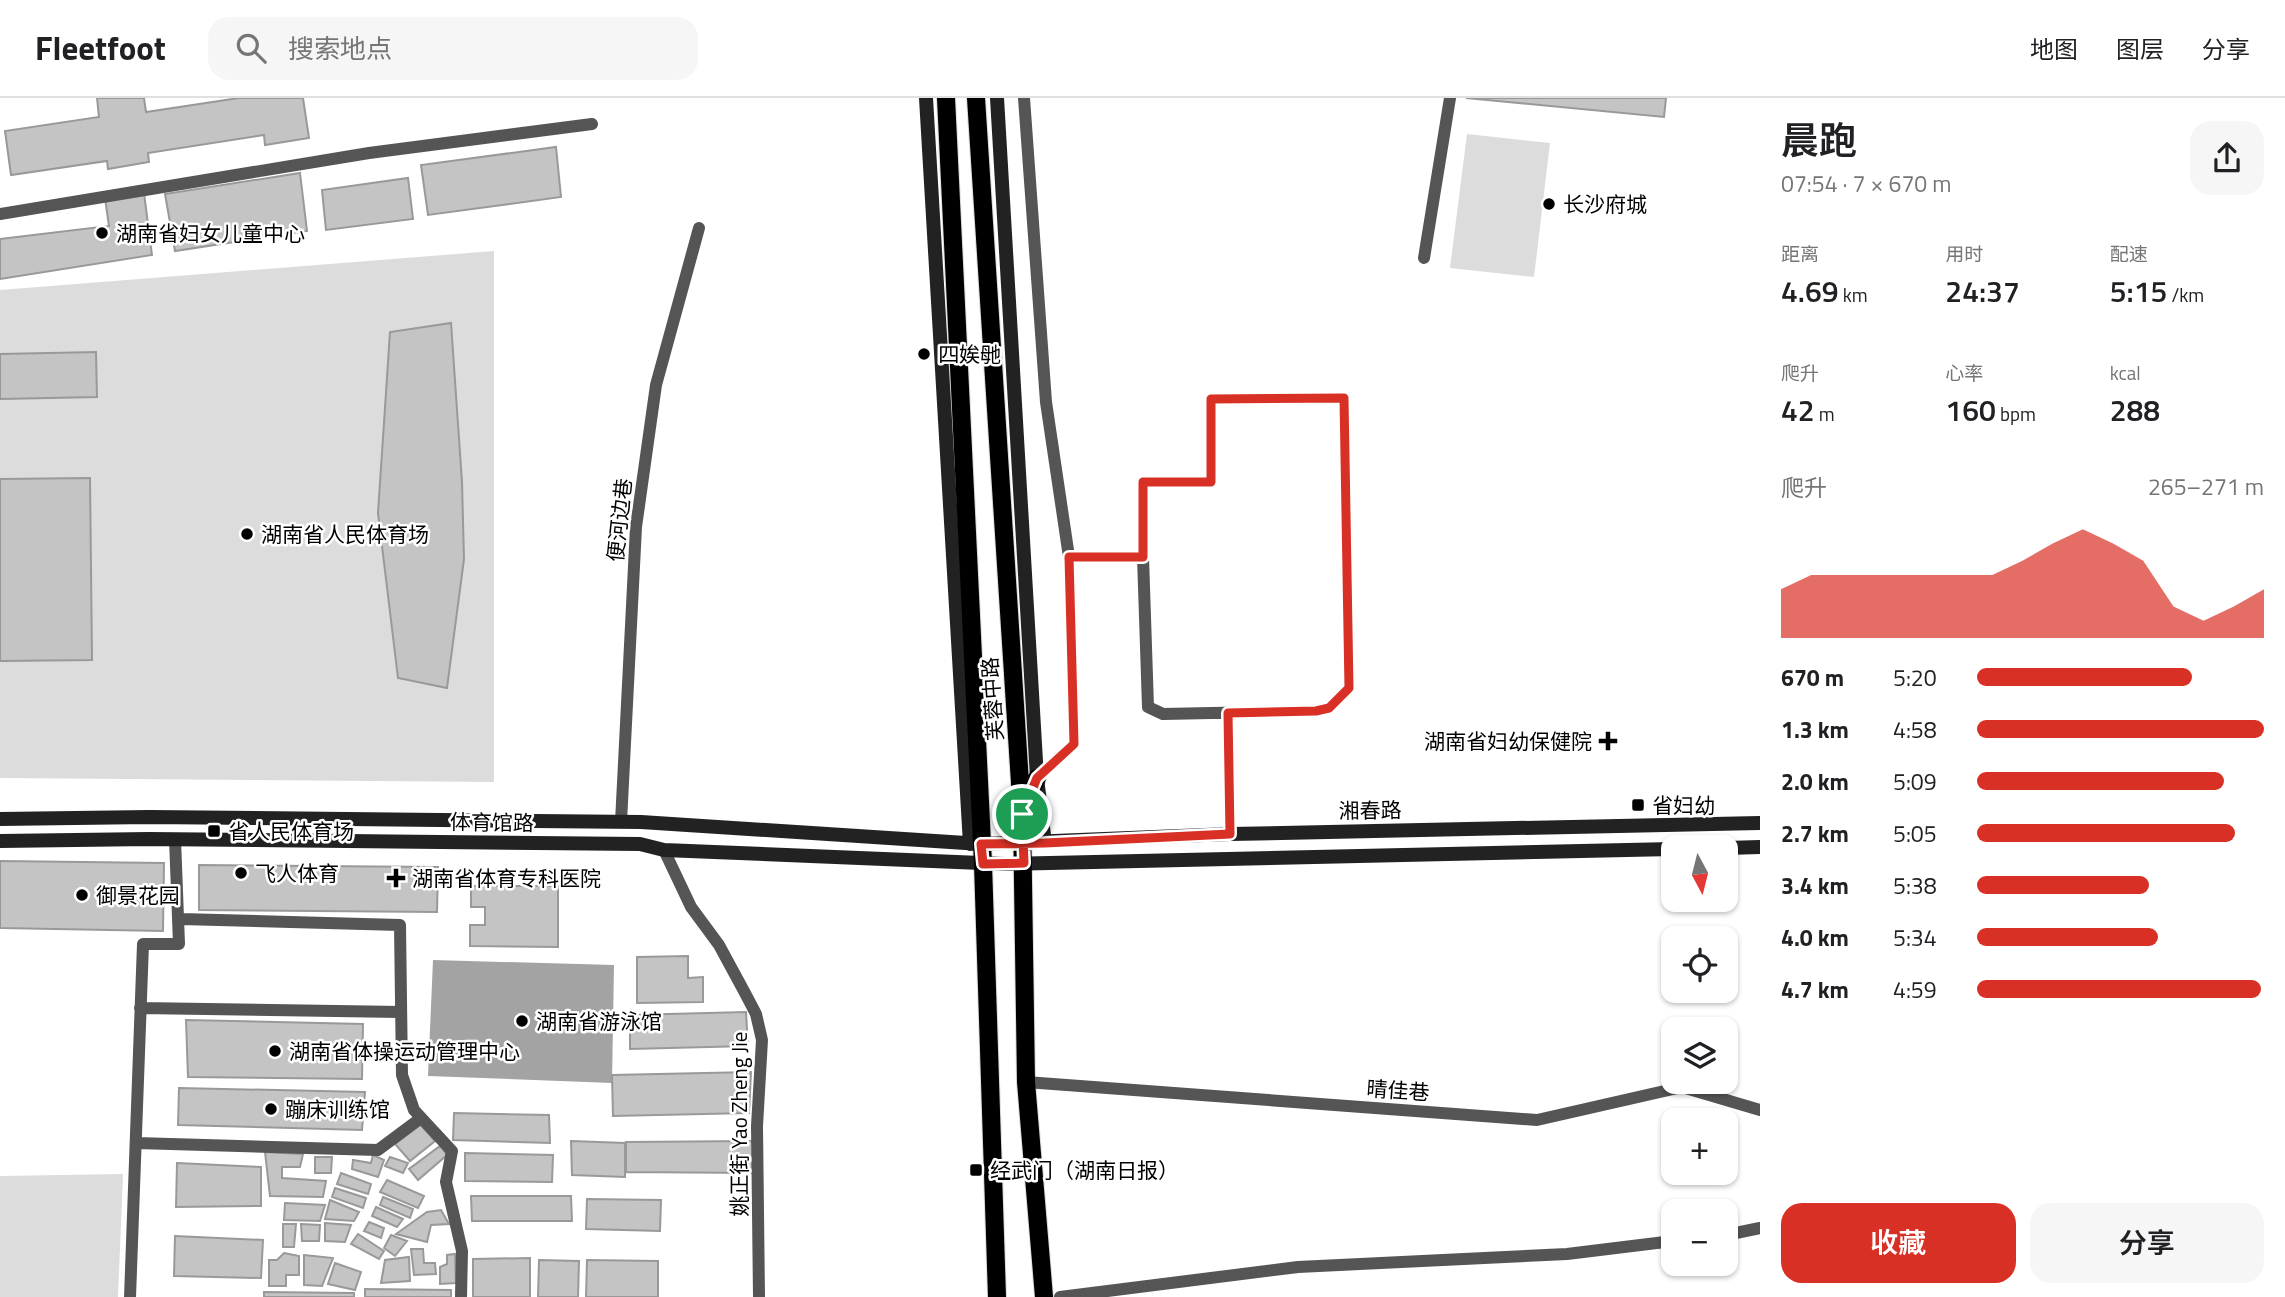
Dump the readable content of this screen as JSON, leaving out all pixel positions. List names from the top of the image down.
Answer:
{
  "streets": {
    "main road": ["芙蓉中路"],
    "street": [
      "便河边巷",
      "湘春路",
      "体育馆路",
      "晴佳巷",
      "姚正街 Yao Zheng Jie"
    ]
  },
  "crossings": [
    ["便河边巷", "体育馆路"],
    ["芙蓉中路", "湘春路"],
    ["芙蓉中路", "体育馆路"],
    ["芙蓉中路", "晴佳巷"],
    ["湘春路", "体育馆路"],
    ["体育馆路", "姚正街 Yao Zheng Jie"]
  ],
  "places": {
    "other": [
      "长沙府城",
      "湖南省妇女儿童中心",
      "四娭毑",
      "湖南省人民体育场",
      "飞人体育",
      "御景花园",
      "湖南省游泳馆",
      "湖南省体操运动管理中心",
      "蹦床训练馆"
    ],
    "health": ["湖南省妇幼保健院", "湖南省体育专科医院"],
    "transit": ["省妇幼", "省人民体育场", "经武门（湖南日报）"]
  },
  "north": "bottom",
  "page": {
    "header": "Fleetfoot",
    "search": "搜索地点",
    "nav": ["地图", "图层", "分享"],
    "heading": ["晨跑", "07:54 · 7 × 670 m"],
    "stats": [
      ["距离", "4.69 km"],
      ["用时", "24:37"],
      ["配速", "5:15 /km"],
      ["爬升", "42 m"],
      ["心率", "160 bpm"],
      ["kcal", "288"]
    ],
    "chart": ["爬升", "265–271 m"],
    "list": [
      {
        "name": "670 m",
        "note": "5:20"
      },
      {
        "name": "1.3 km",
        "note": "4:58"
      },
      {
        "name": "2.0 km",
        "note": "5:09"
      },
      {
        "name": "2.7 km",
        "note": "5:05"
      },
      {
        "name": "3.4 km",
        "note": "5:38"
      },
      {
        "name": "4.0 km",
        "note": "5:34"
      },
      {
        "name": "4.7 km",
        "note": "4:59"
      }
    ],
    "map_buttons": ["+", "−"],
    "buttons": ["收藏", "分享"]
  }
}
